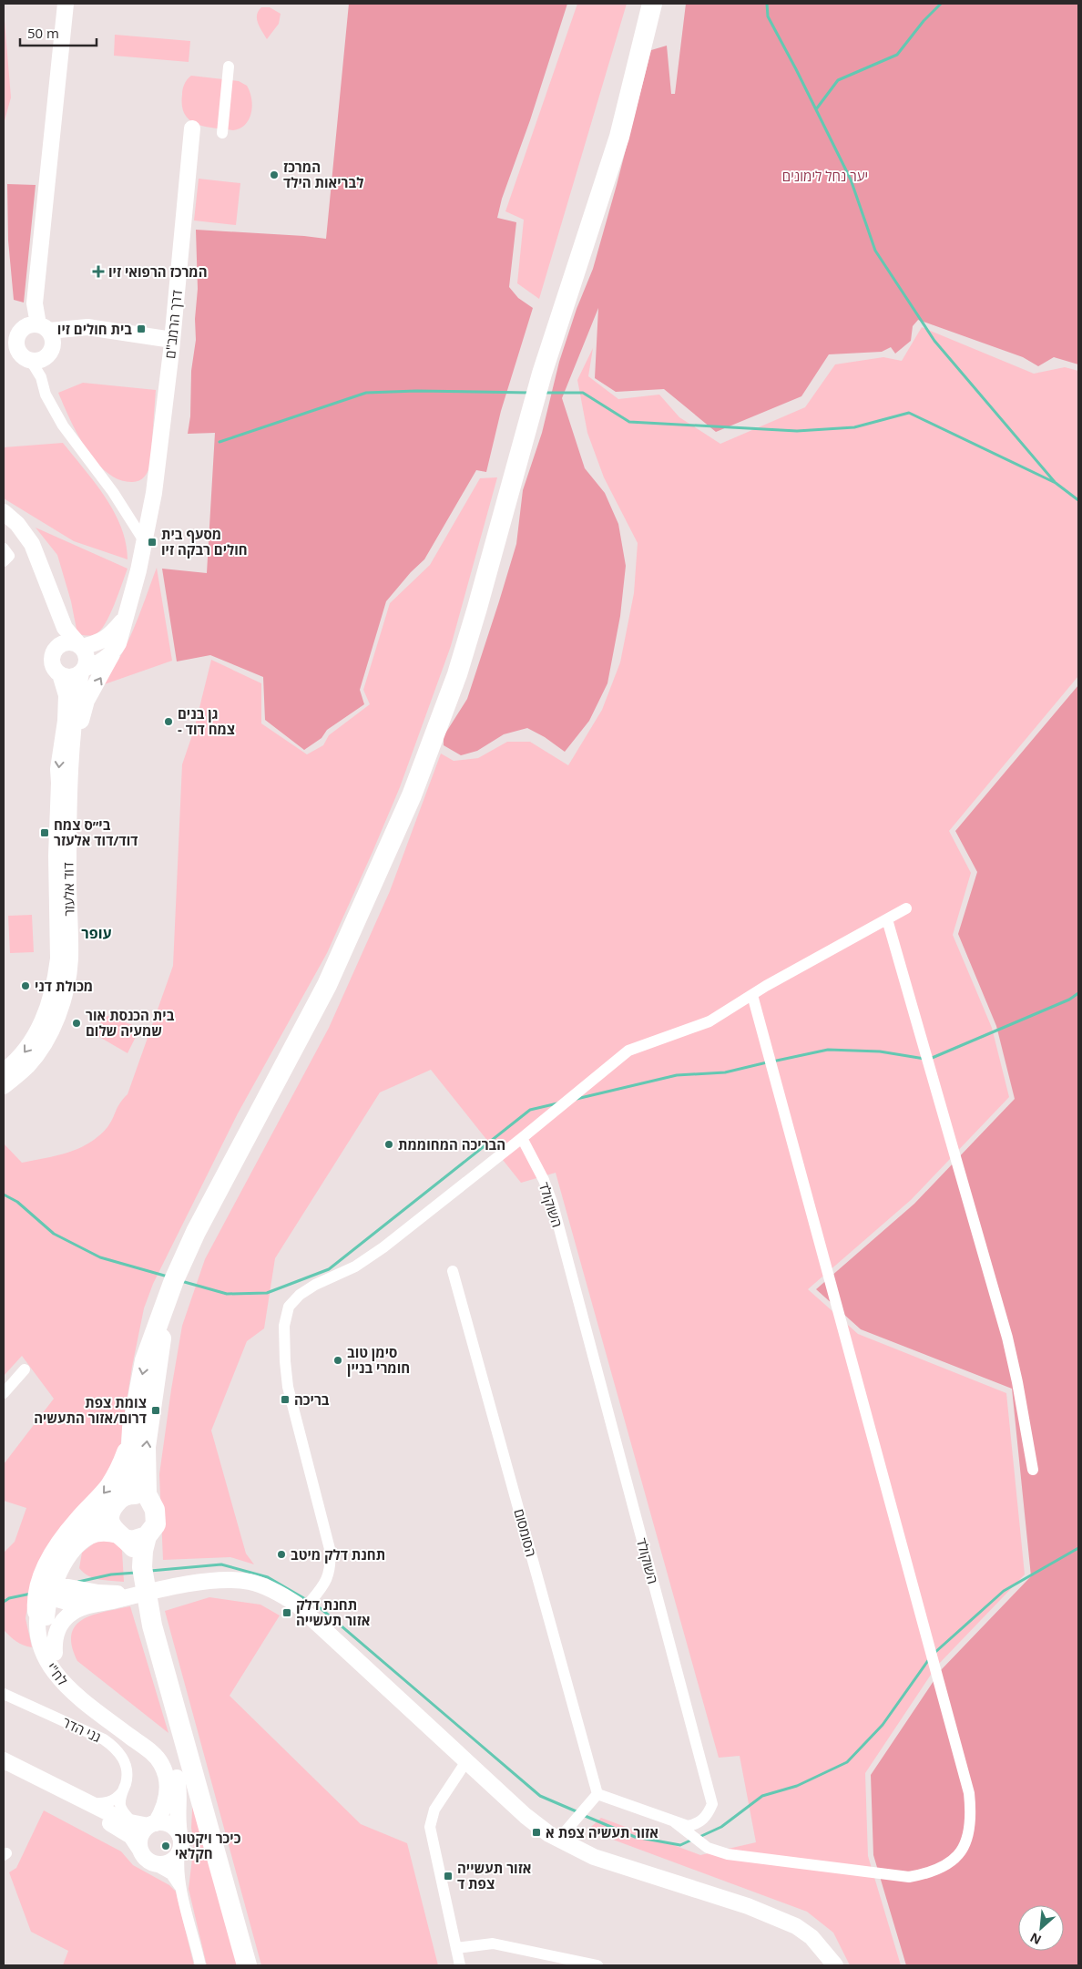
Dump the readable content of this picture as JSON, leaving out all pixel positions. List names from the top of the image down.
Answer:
{
  "streets": {
    "street": [
      "דרך הרמב\"ם",
      "דוד אלעזר",
      "השוקולד",
      "הסומסום",
      "לח\"י",
      "גני הדר"
    ]
  },
  "crossings": [
    ["דרך הרמב\"ם", "דוד אלעזר"],
    ["השוקולד", "הסומסום"],
    ["לח\"י", "גני הדר"]
  ],
  "districts": ["עופר"],
  "parks": ["יער נחל לימונים"],
  "places": {
    "other": [
      "המרכז לבריאות הילד",
      "גן בנים - צמח דוד",
      "מכולת דני",
      "בית הכנסת אור שמעיה שלום",
      "הבריכה המחוממת",
      "סימן טוב חומרי בניין",
      "תחנת דלק מיטב",
      "כיכר ויקטור חקלאי"
    ],
    "health": ["המרכז הרפואי זיו"],
    "transit": [
      "בית חולים זיו",
      "מסעף בית חולים רבקה זיו",
      "בי״ס צמח דוד/דוד אלעזר",
      "בריכה",
      "צומת צפת דרום/אזור התעשיה",
      "תחנת דלק אזור תעשייה",
      "אזור תעשיה צפת א",
      "אזור תעשייה צפת ד"
    ]
  },
  "scale_bar": "50 m",
  "north": "bottom left"
}
